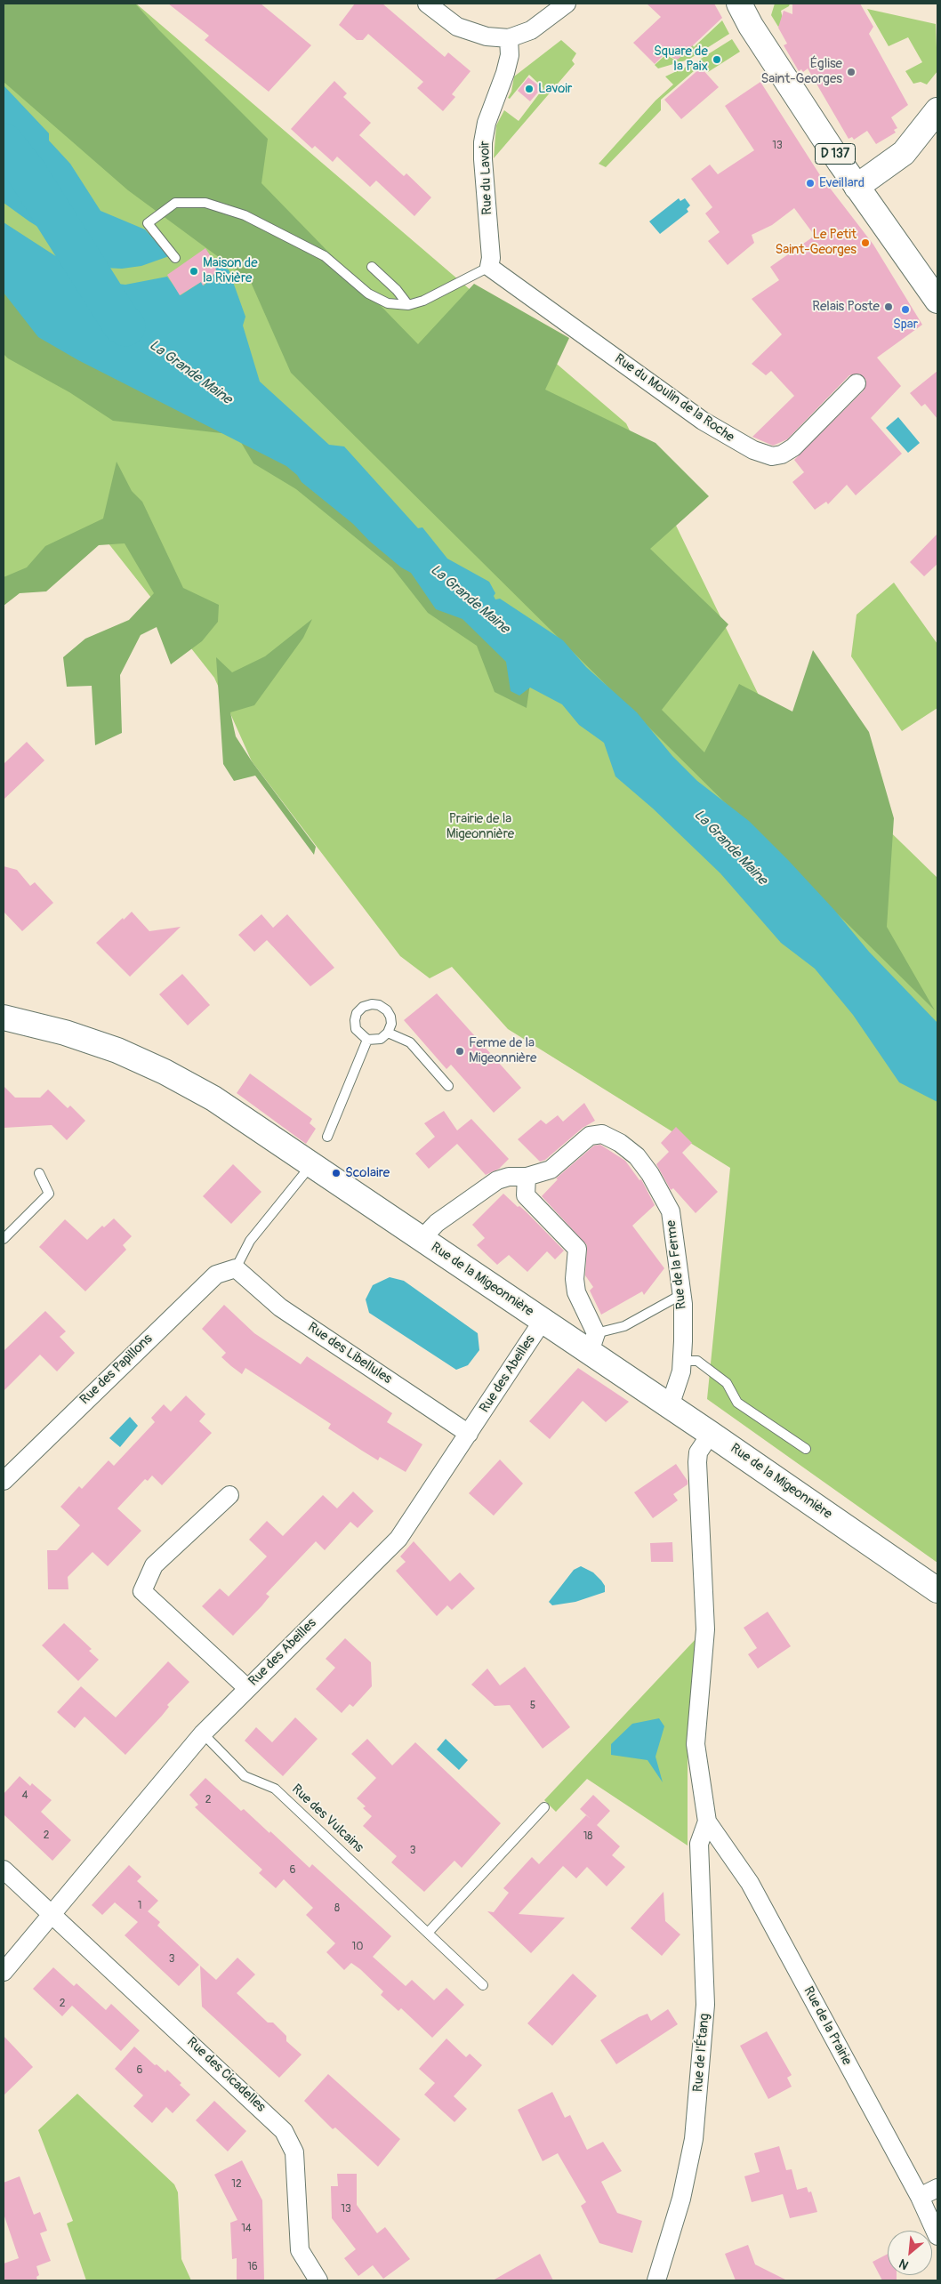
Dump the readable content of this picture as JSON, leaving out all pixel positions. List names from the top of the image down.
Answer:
{
  "streets": {
    "street": [
      "D 137",
      "Rue du Lavoir",
      "Rue du Moulin de la Roche",
      "Rue de la Ferme",
      "Rue de la Migeonnière",
      "Rue des Libellules",
      "Rue des Papillons",
      "Rue des Abeilles",
      "Rue de la Prairie",
      "Rue de l'Étang",
      "Rue des Cicadelles"
    ],
    "lane": ["Rue des Vulcains"]
  },
  "crossings": [
    ["Rue du Lavoir", "Rue du Moulin de la Roche"],
    ["Rue de la Ferme", "Rue de la Migeonnière"],
    ["Rue de la Migeonnière", "Rue des Abeilles"],
    ["Rue des Libellules", "Rue des Papillons"],
    ["Rue des Libellules", "Rue des Abeilles"],
    ["Rue des Abeilles", "Rue des Vulcains"],
    ["Rue des Abeilles", "Rue des Cicadelles"],
    ["Rue de la Prairie", "Rue de l'Étang"]
  ],
  "water": ["La Grande Maine"],
  "parks": ["Prairie de la Migeonnière"],
  "places": [
    "Square de la Paix",
    "Église Saint-Georges",
    "Lavoir",
    "Eveillard",
    "Le Petit Saint-Georges",
    "Maison de la Rivière",
    "Relais Poste",
    "Spar",
    "Ferme de la Migeonnière",
    "Scolaire"
  ],
  "house_numbers": [
    "13",
    "5",
    "4",
    "2",
    "2",
    "18",
    "3",
    "6",
    "1",
    "8",
    "10",
    "3",
    "2",
    "6",
    "12",
    "13",
    "14",
    "16"
  ],
  "north": "bottom left"
}
